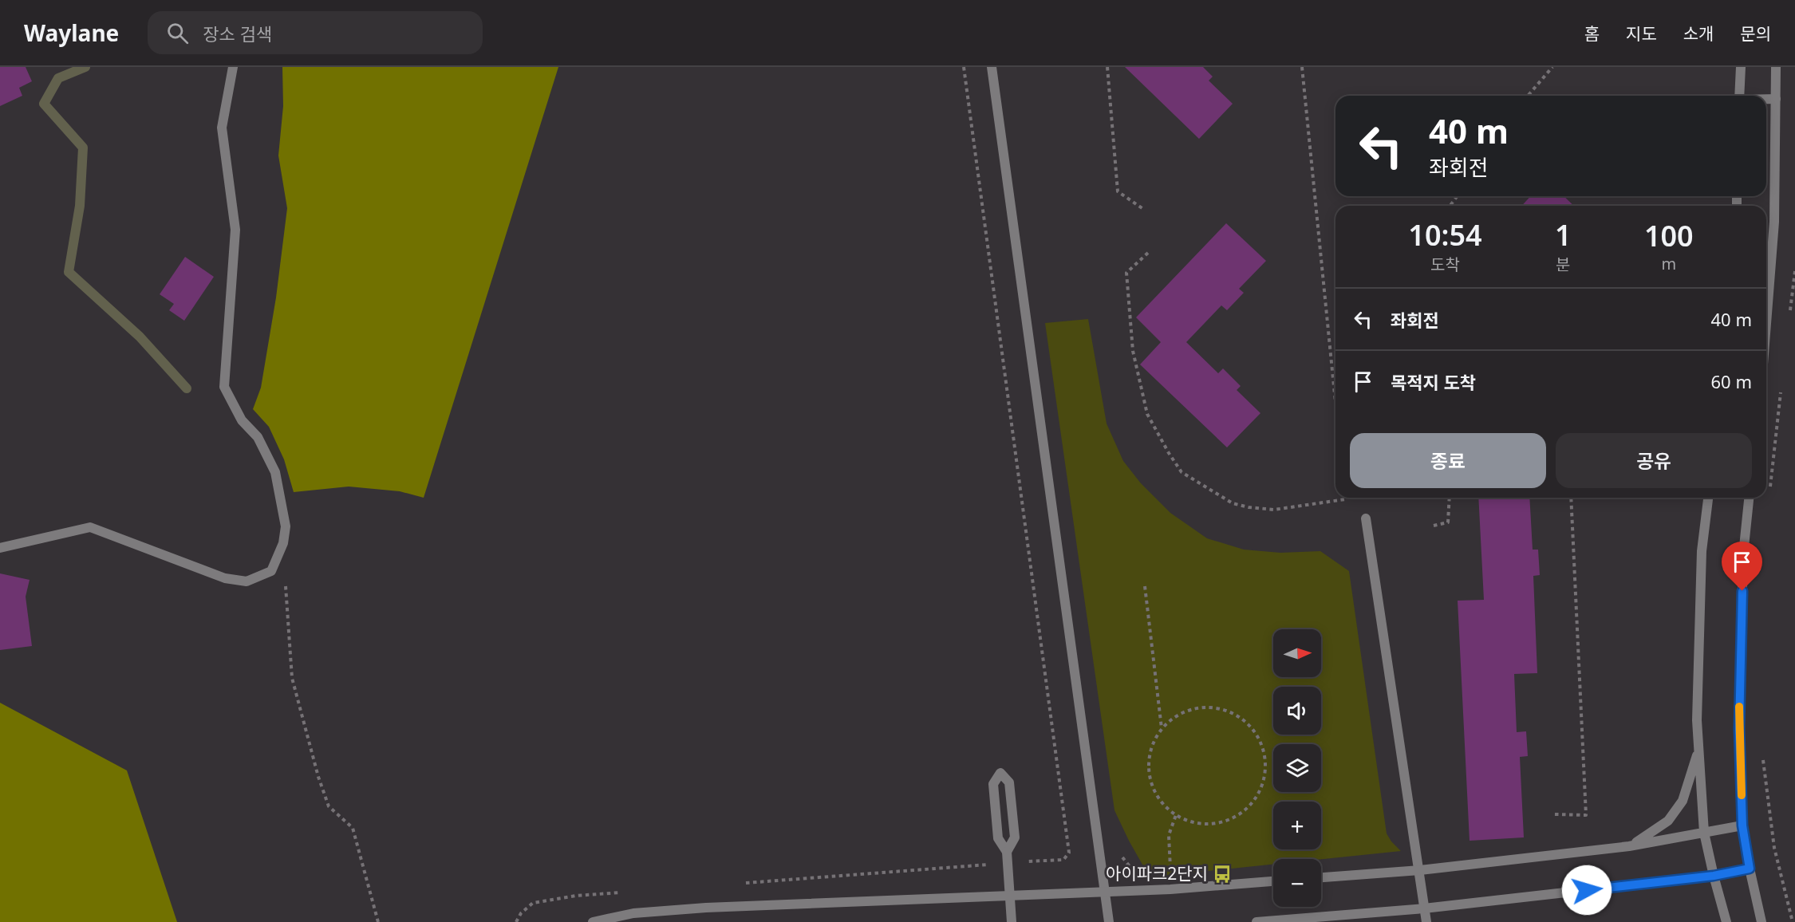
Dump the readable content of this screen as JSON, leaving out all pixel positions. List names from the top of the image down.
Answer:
{
  "places": {
    "bus stop": ["아이파크2단지"]
  },
  "north": "right",
  "page": {
    "header": "Waylane",
    "search": "장소 검색",
    "nav": [
      "홈",
      "지도",
      "소개",
      "문의"
    ],
    "turn": ["40 m", "좌회전"],
    "eta": [
      "10:54",
      "도착",
      "1",
      "분",
      "100",
      "m"
    ],
    "list": [
      {
        "name": "좌회전",
        "value": "40 m"
      },
      {
        "name": "목적지 도착",
        "value": "60 m"
      }
    ],
    "buttons": ["종료", "공유"],
    "map_buttons": ["+", "−"]
  }
}
